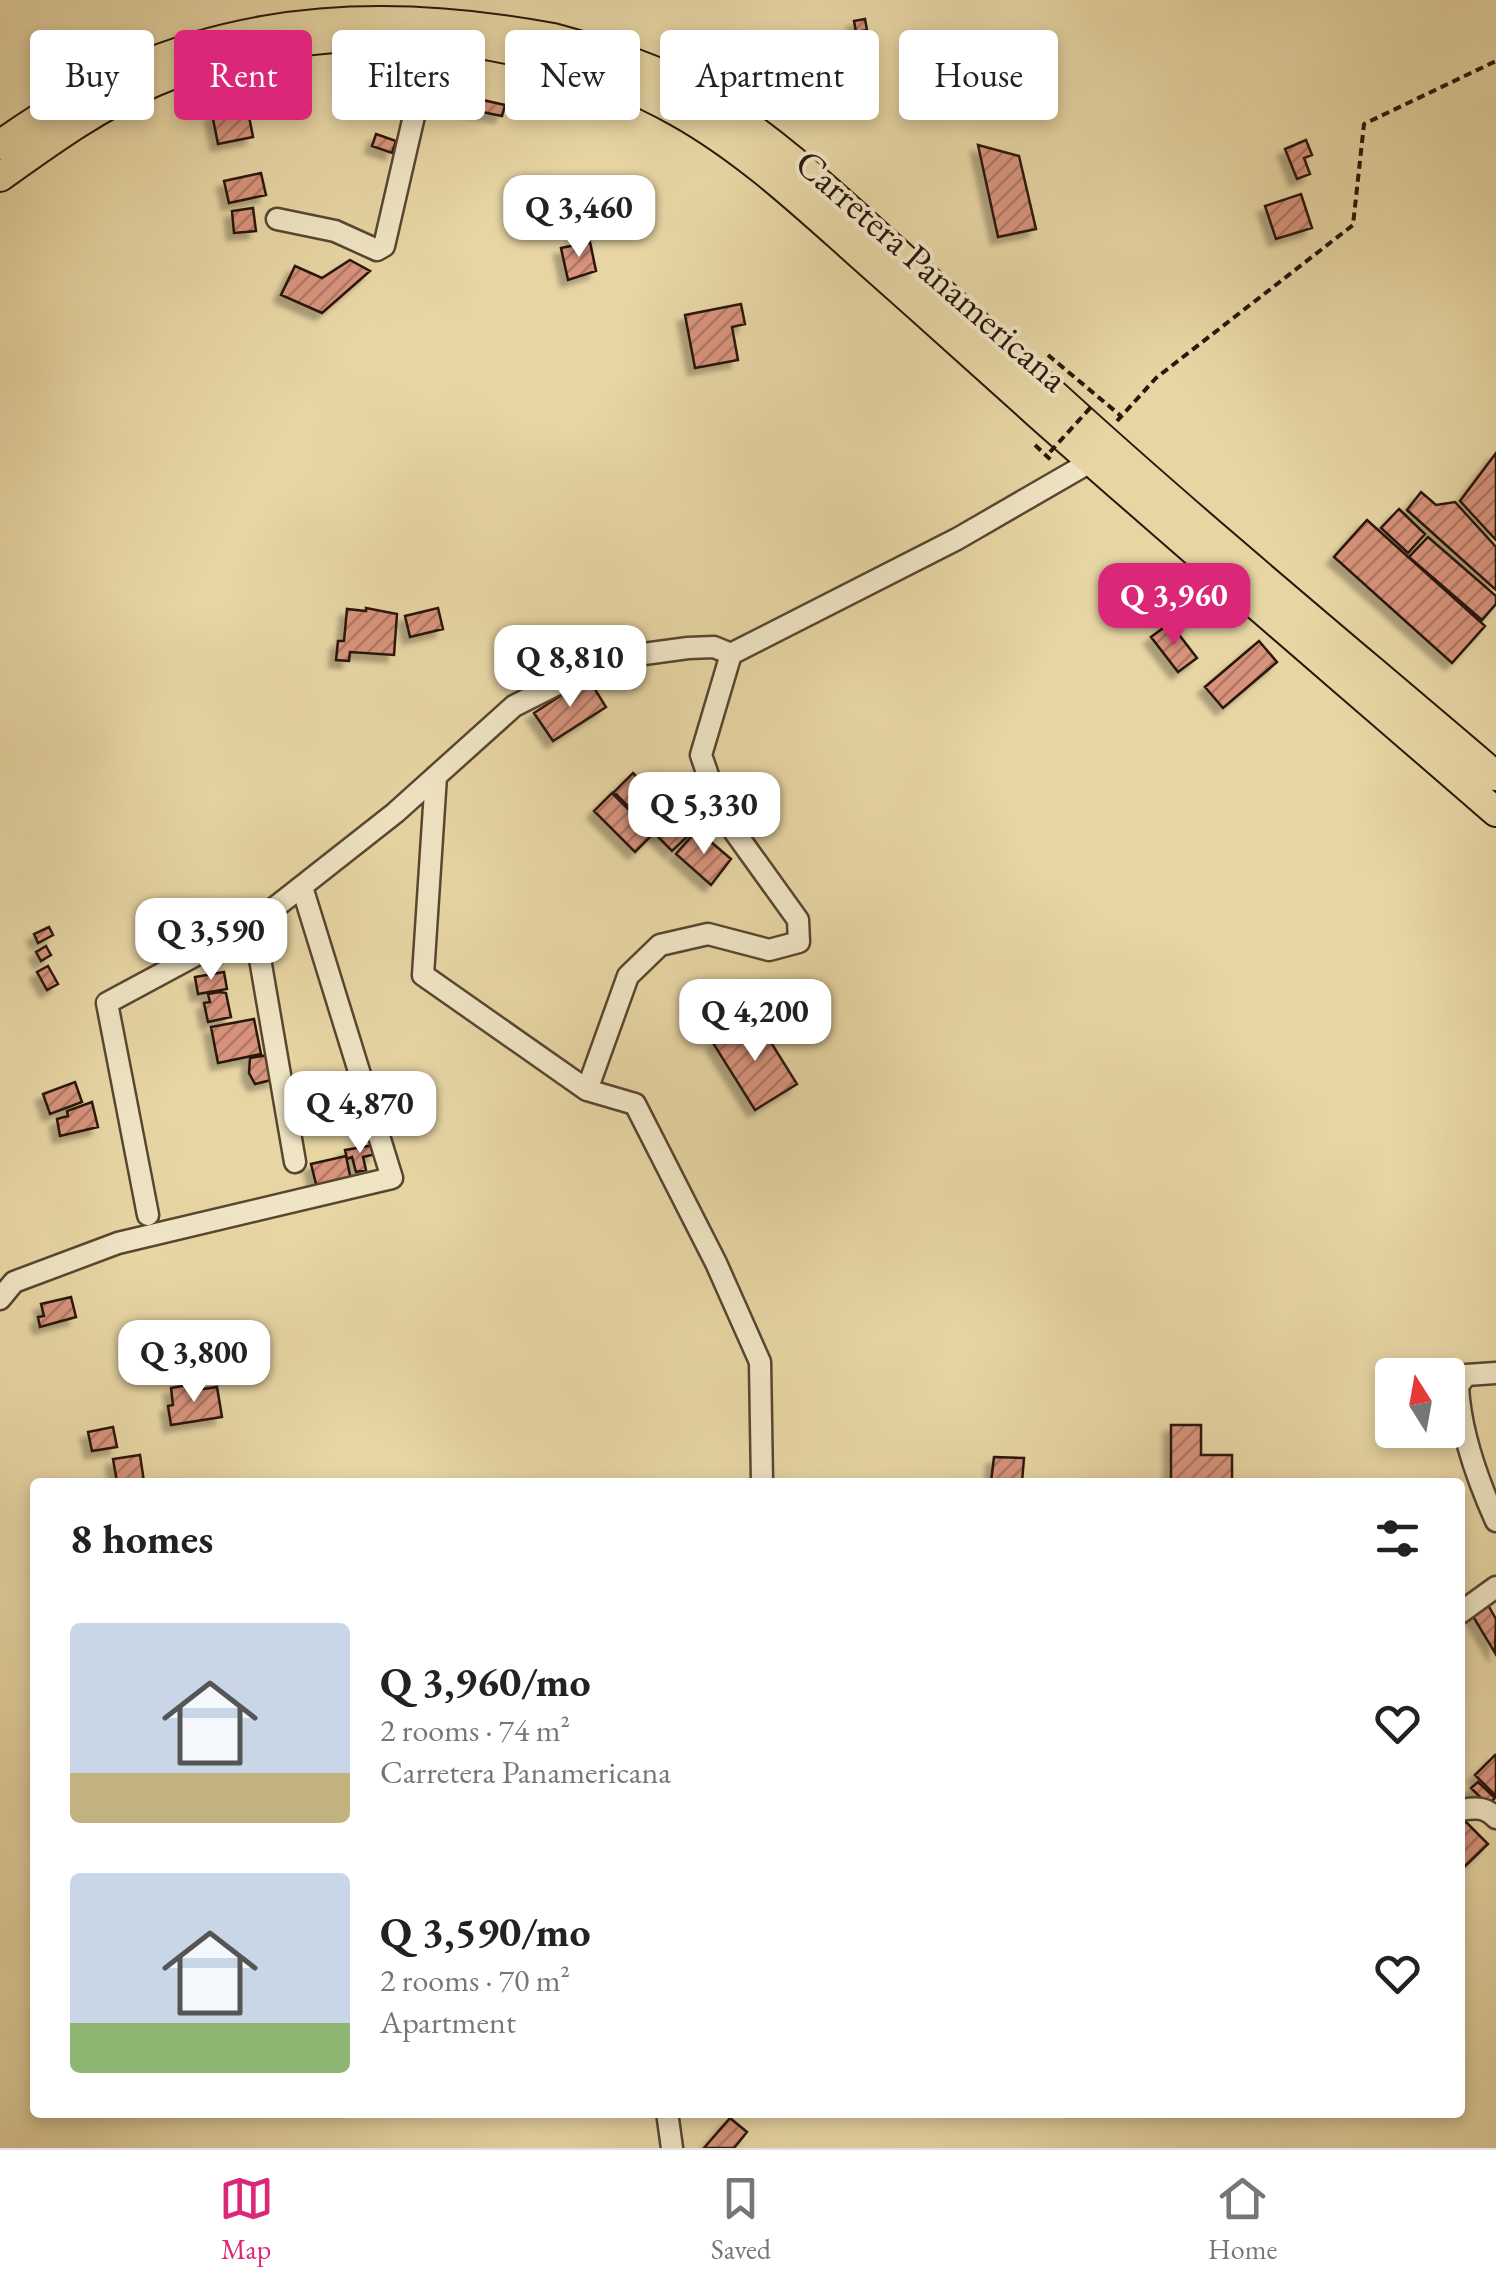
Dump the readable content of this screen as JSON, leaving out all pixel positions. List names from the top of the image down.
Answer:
{
  "streets": {
    "highway": ["Carretera Panamericana"]
  },
  "north": "top",
  "page": {
    "chip": [
      "Buy",
      "Rent",
      "Filters",
      "New",
      "Apartment",
      "House"
    ],
    "price": [
      "Q 3,460",
      "Q 3,960",
      "Q 8,810",
      "Q 5,330",
      "Q 3,590",
      "Q 4,200",
      "Q 4,870",
      "Q 3,800"
    ],
    "heading": "8 homes",
    "list": [
      {
        "name": "Q 3,960/mo",
        "note": "2 rooms · 74 m² · Carretera Panamericana"
      },
      {
        "name": "Q 3,590/mo",
        "note": "2 rooms · 70 m² · Apartment"
      }
    ],
    "tabs": ["Map", "Saved", "Home"]
  }
}
